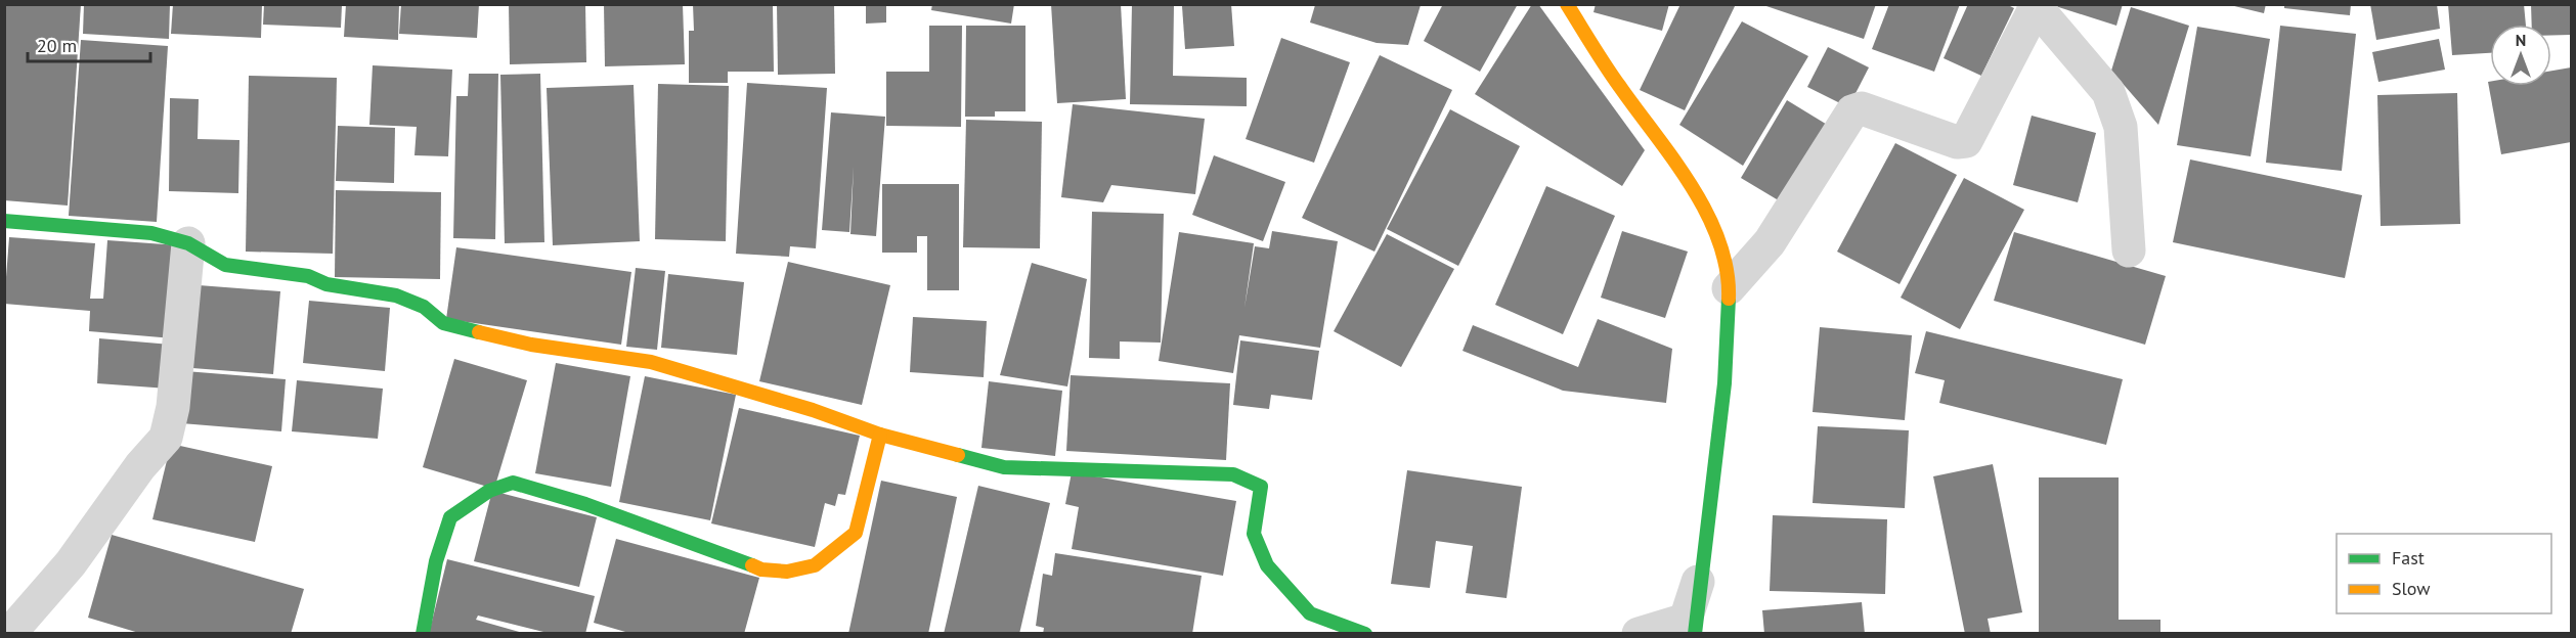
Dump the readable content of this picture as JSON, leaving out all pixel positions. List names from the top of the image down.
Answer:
{
  "legend": ["Fast", "Slow"],
  "scale_bar": "20 m",
  "north": "top"
}
